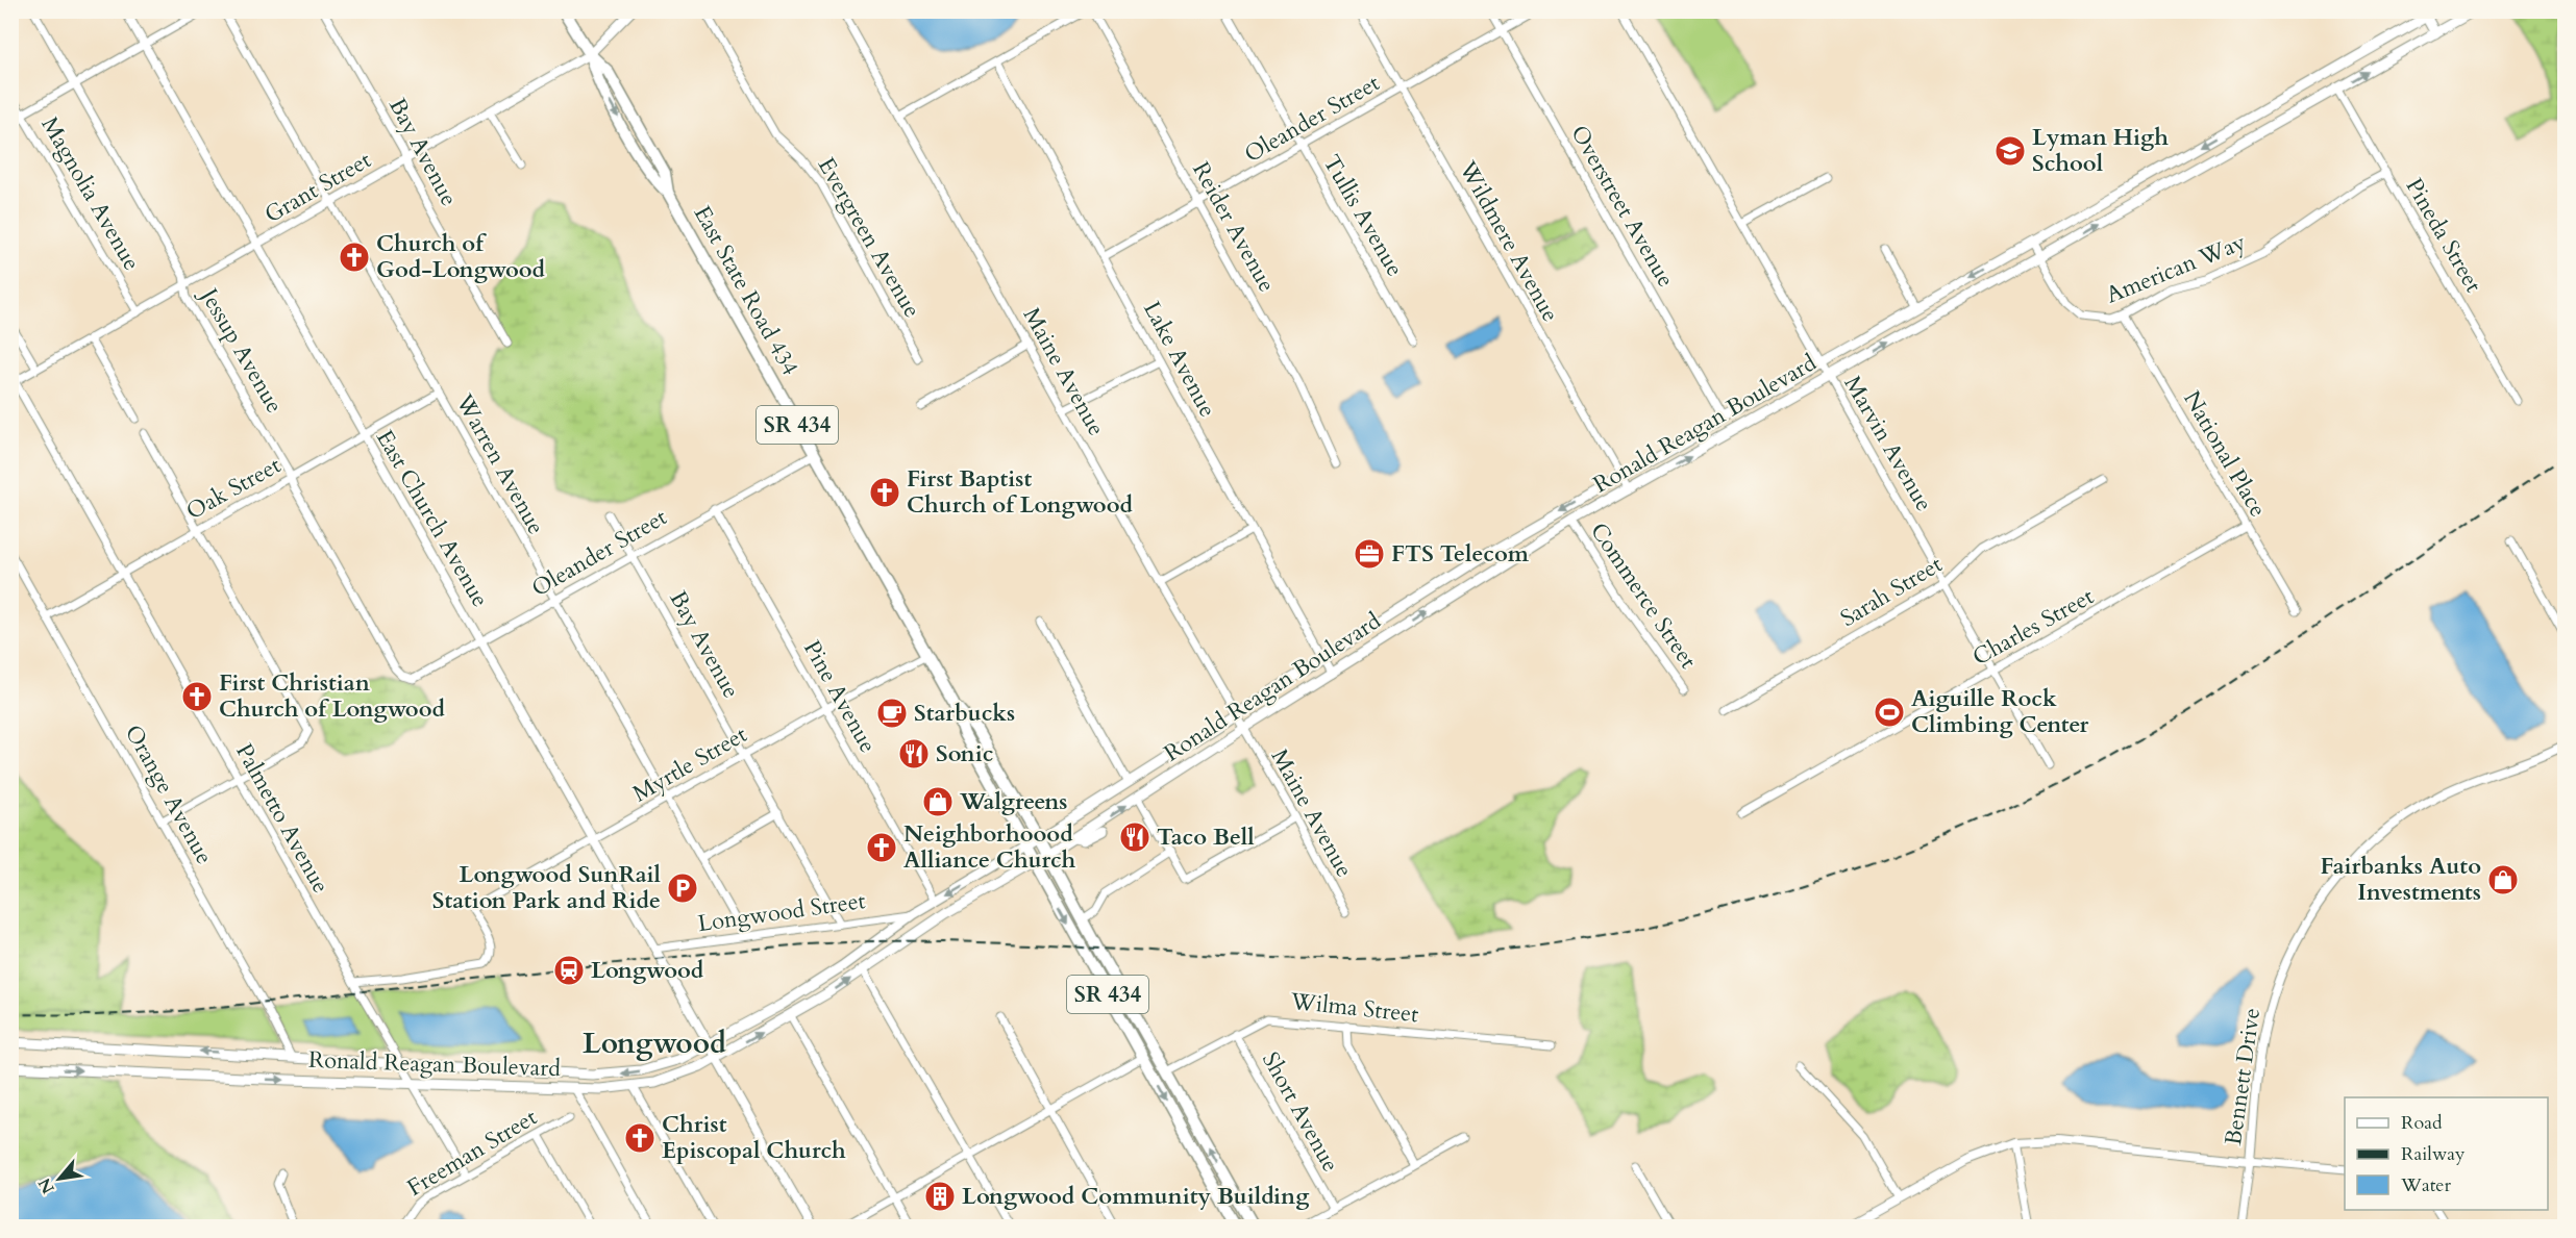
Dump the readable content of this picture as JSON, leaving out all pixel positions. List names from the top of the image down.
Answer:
{
  "streets": {
    "main road": ["East State Road 434", "Ronald Reagan Boulevard", "SR 434"],
    "street": [
      "Oleander Street",
      "Bay Avenue",
      "Grant Street",
      "Magnolia Avenue",
      "Overstreet Avenue",
      "Tullis Avenue",
      "Reider Avenue",
      "Pineda Street",
      "Evergreen Avenue",
      "Wildmere Avenue",
      "American Way",
      "Jessup Avenue",
      "Lake Avenue",
      "Maine Avenue",
      "Marvin Avenue",
      "National Place",
      "Warren Avenue",
      "Oak Street",
      "East Church Avenue",
      "Sarah Street",
      "Commerce Street",
      "Charles Street",
      "Pine Avenue",
      "Myrtle Street",
      "Orange Avenue",
      "Palmetto Avenue",
      "Longwood Street",
      "Wilma Street",
      "Bennett Drive",
      "Short Avenue",
      "Freeman Street"
    ]
  },
  "crossings": [
    ["Oleander Street", "Bay Avenue"],
    ["Oleander Street", "Overstreet Avenue"],
    ["Oleander Street", "Tullis Avenue"],
    ["Oleander Street", "Reider Avenue"],
    ["Oleander Street", "Wildmere Avenue"],
    ["Oleander Street", "East State Road 434"],
    ["Oleander Street", "Jessup Avenue"],
    ["Oleander Street", "Lake Avenue"],
    ["Oleander Street", "Warren Avenue"],
    ["Oleander Street", "East Church Avenue"],
    ["Oleander Street", "Pine Avenue"],
    ["Bay Avenue", "Grant Street"],
    ["Bay Avenue", "Myrtle Street"],
    ["Bay Avenue", "Longwood Street"],
    ["Grant Street", "Magnolia Avenue"],
    ["Grant Street", "East State Road 434"],
    ["Grant Street", "Jessup Avenue"],
    ["Grant Street", "SR 434"],
    ["Grant Street", "Warren Avenue"],
    ["Grant Street", "East Church Avenue"],
    ["Grant Street", "Palmetto Avenue"],
    ["Overstreet Avenue", "Ronald Reagan Boulevard"],
    ["Pineda Street", "American Way"],
    ["Pineda Street", "Ronald Reagan Boulevard"],
    ["Wildmere Avenue", "Ronald Reagan Boulevard"],
    ["American Way", "Ronald Reagan Boulevard"],
    ["American Way", "National Place"],
    ["East State Road 434", "Ronald Reagan Boulevard"],
    ["East State Road 434", "SR 434"],
    ["East State Road 434", "Myrtle Street"],
    ["Jessup Avenue", "Oak Street"],
    ["Lake Avenue", "Ronald Reagan Boulevard"],
    ["Maine Avenue", "Ronald Reagan Boulevard"],
    ["Ronald Reagan Boulevard", "SR 434"],
    ["Ronald Reagan Boulevard", "Marvin Avenue"],
    ["Ronald Reagan Boulevard", "East Church Avenue"],
    ["Ronald Reagan Boulevard", "Commerce Street"],
    ["Ronald Reagan Boulevard", "Pine Avenue"],
    ["Ronald Reagan Boulevard", "Orange Avenue"],
    ["Ronald Reagan Boulevard", "Palmetto Avenue"],
    ["Ronald Reagan Boulevard", "Longwood Street"],
    ["SR 434", "Wilma Street"],
    ["Marvin Avenue", "Sarah Street"],
    ["Marvin Avenue", "Charles Street"],
    ["National Place", "Charles Street"],
    ["Warren Avenue", "Oak Street"],
    ["Warren Avenue", "Myrtle Street"],
    ["Warren Avenue", "Longwood Street"],
    ["Oak Street", "East Church Avenue"],
    ["Oak Street", "Orange Avenue"],
    ["Oak Street", "Palmetto Avenue"],
    ["East Church Avenue", "Myrtle Street"],
    ["East Church Avenue", "Longwood Street"],
    ["Pine Avenue", "Myrtle Street"],
    ["Myrtle Street", "Palmetto Avenue"],
    ["Palmetto Avenue", "Freeman Street"],
    ["Wilma Street", "Short Avenue"]
  ],
  "districts": ["Longwood"],
  "places": {
    "school or university": ["Lyman High School"],
    "church": [
      "Church of God-Longwood",
      "First Baptist Church of Longwood",
      "First Christian Church of Longwood",
      "Neighborhoood Alliance Church",
      "Christ Episcopal Church"
    ],
    "office": ["FTS Telecom"],
    "sports": ["Aiguille Rock Climbing Center"],
    "cafe": ["Starbucks"],
    "restaurant": ["Sonic", "Taco Bell"],
    "shop": ["Walgreens", "Fairbanks Auto Investments"],
    "parking": ["Longwood SunRail Station Park and Ride"],
    "station": ["Longwood"],
    "building": ["Longwood Community Building"]
  },
  "legend": ["Road", "Railway", "Water"],
  "north": "bottom left"
}
